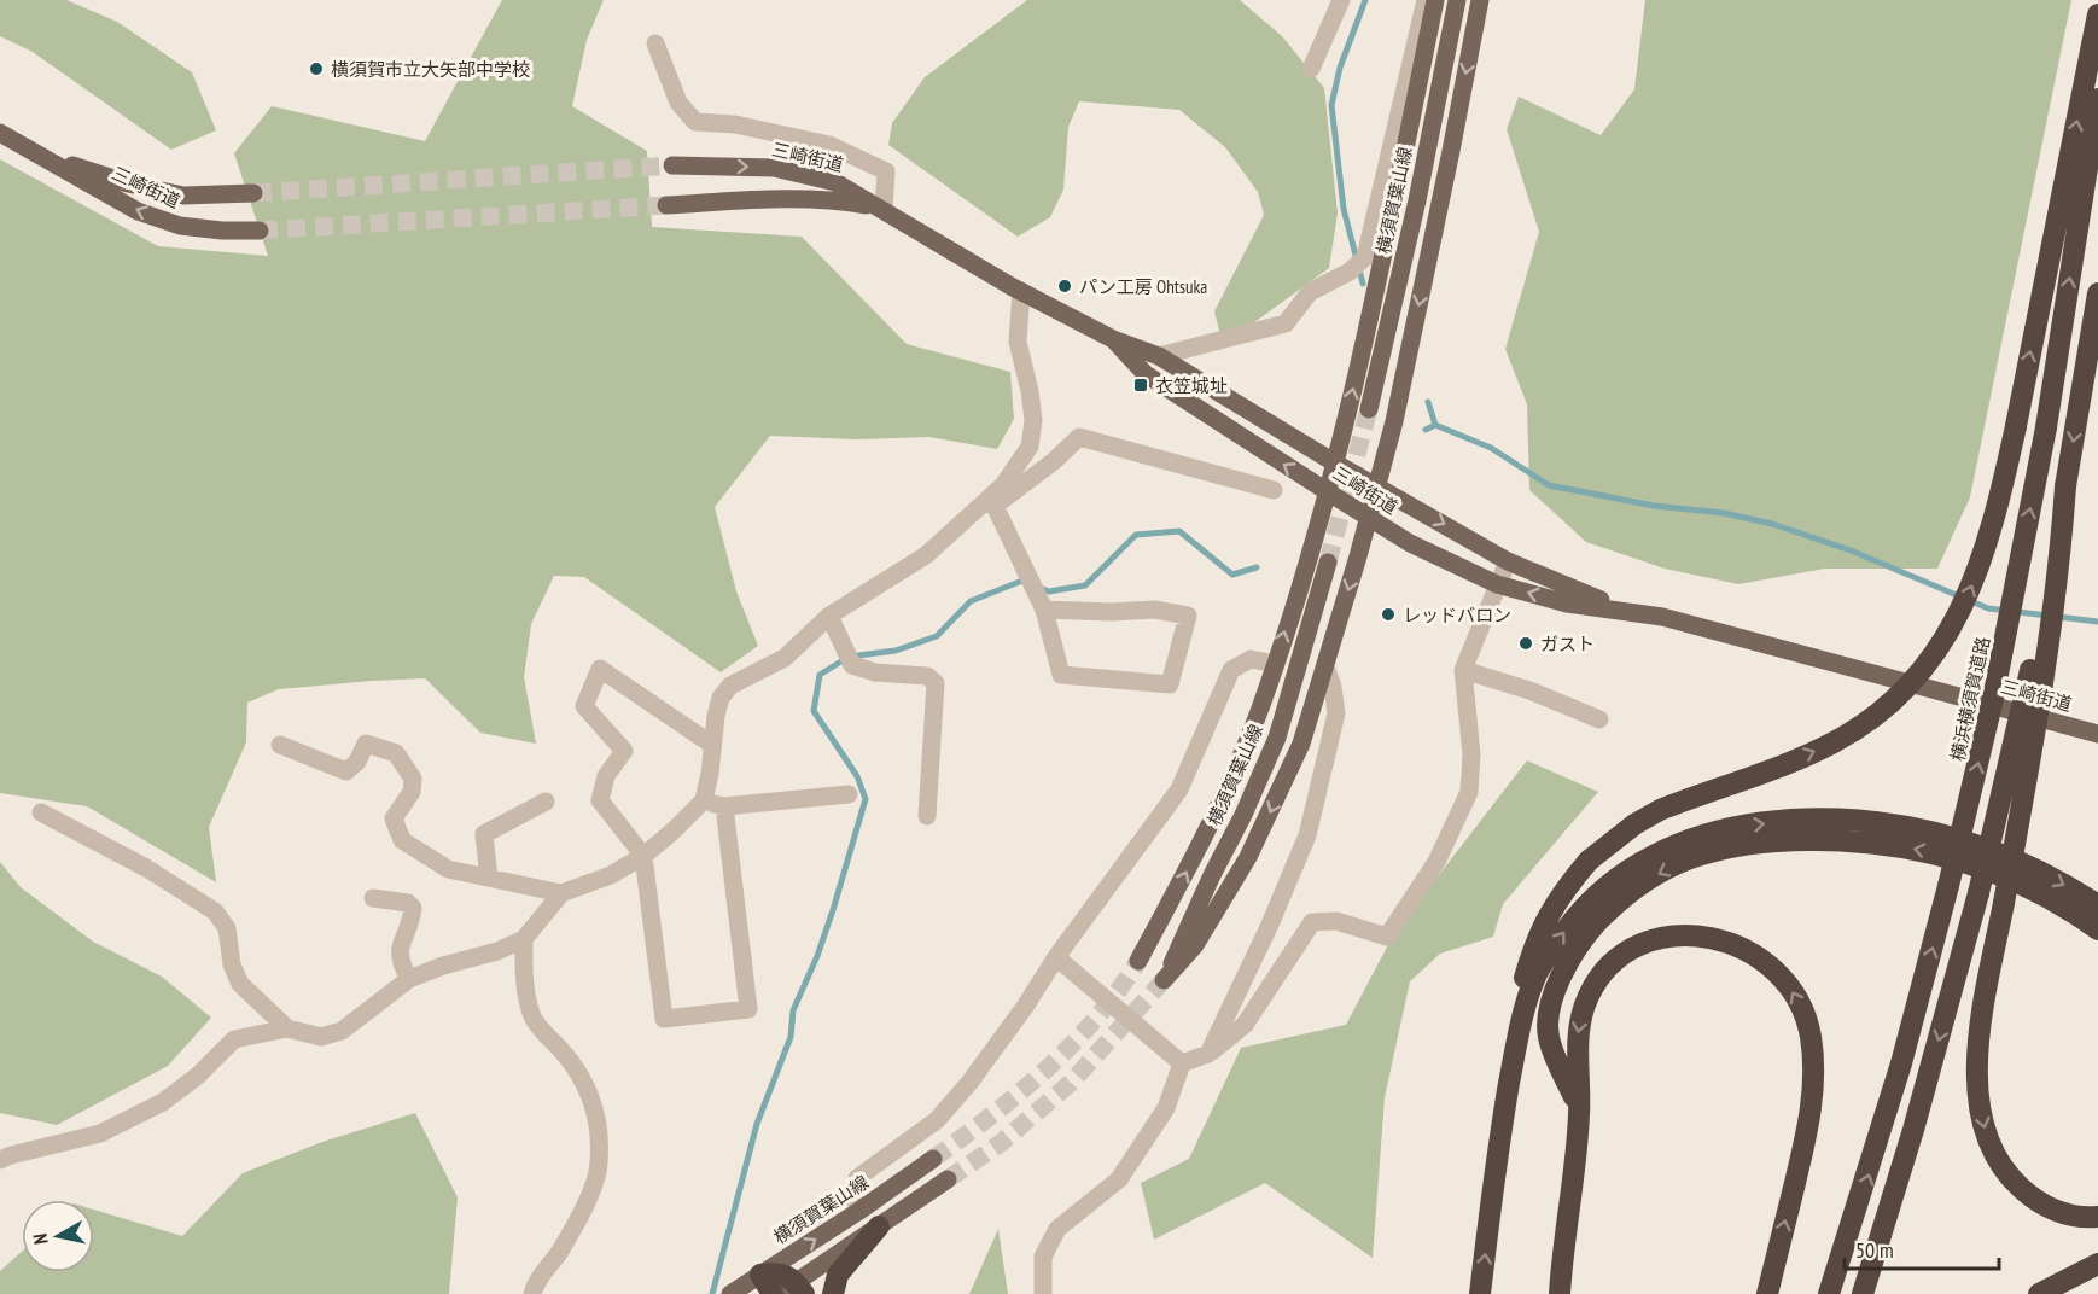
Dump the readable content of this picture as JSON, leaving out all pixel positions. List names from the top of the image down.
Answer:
{
  "streets": {
    "highway": ["横浜横須賀道路"],
    "main road": ["三崎街道", "横須賀葉山線"]
  },
  "places": {
    "other": [
      "横須賀市立大矢部中学校",
      "パン工房 Ohtsuka",
      "レッドバロン",
      "ガスト"
    ],
    "transit": ["衣笠城址"]
  },
  "scale_bar": "50 m",
  "north": "left"
}
